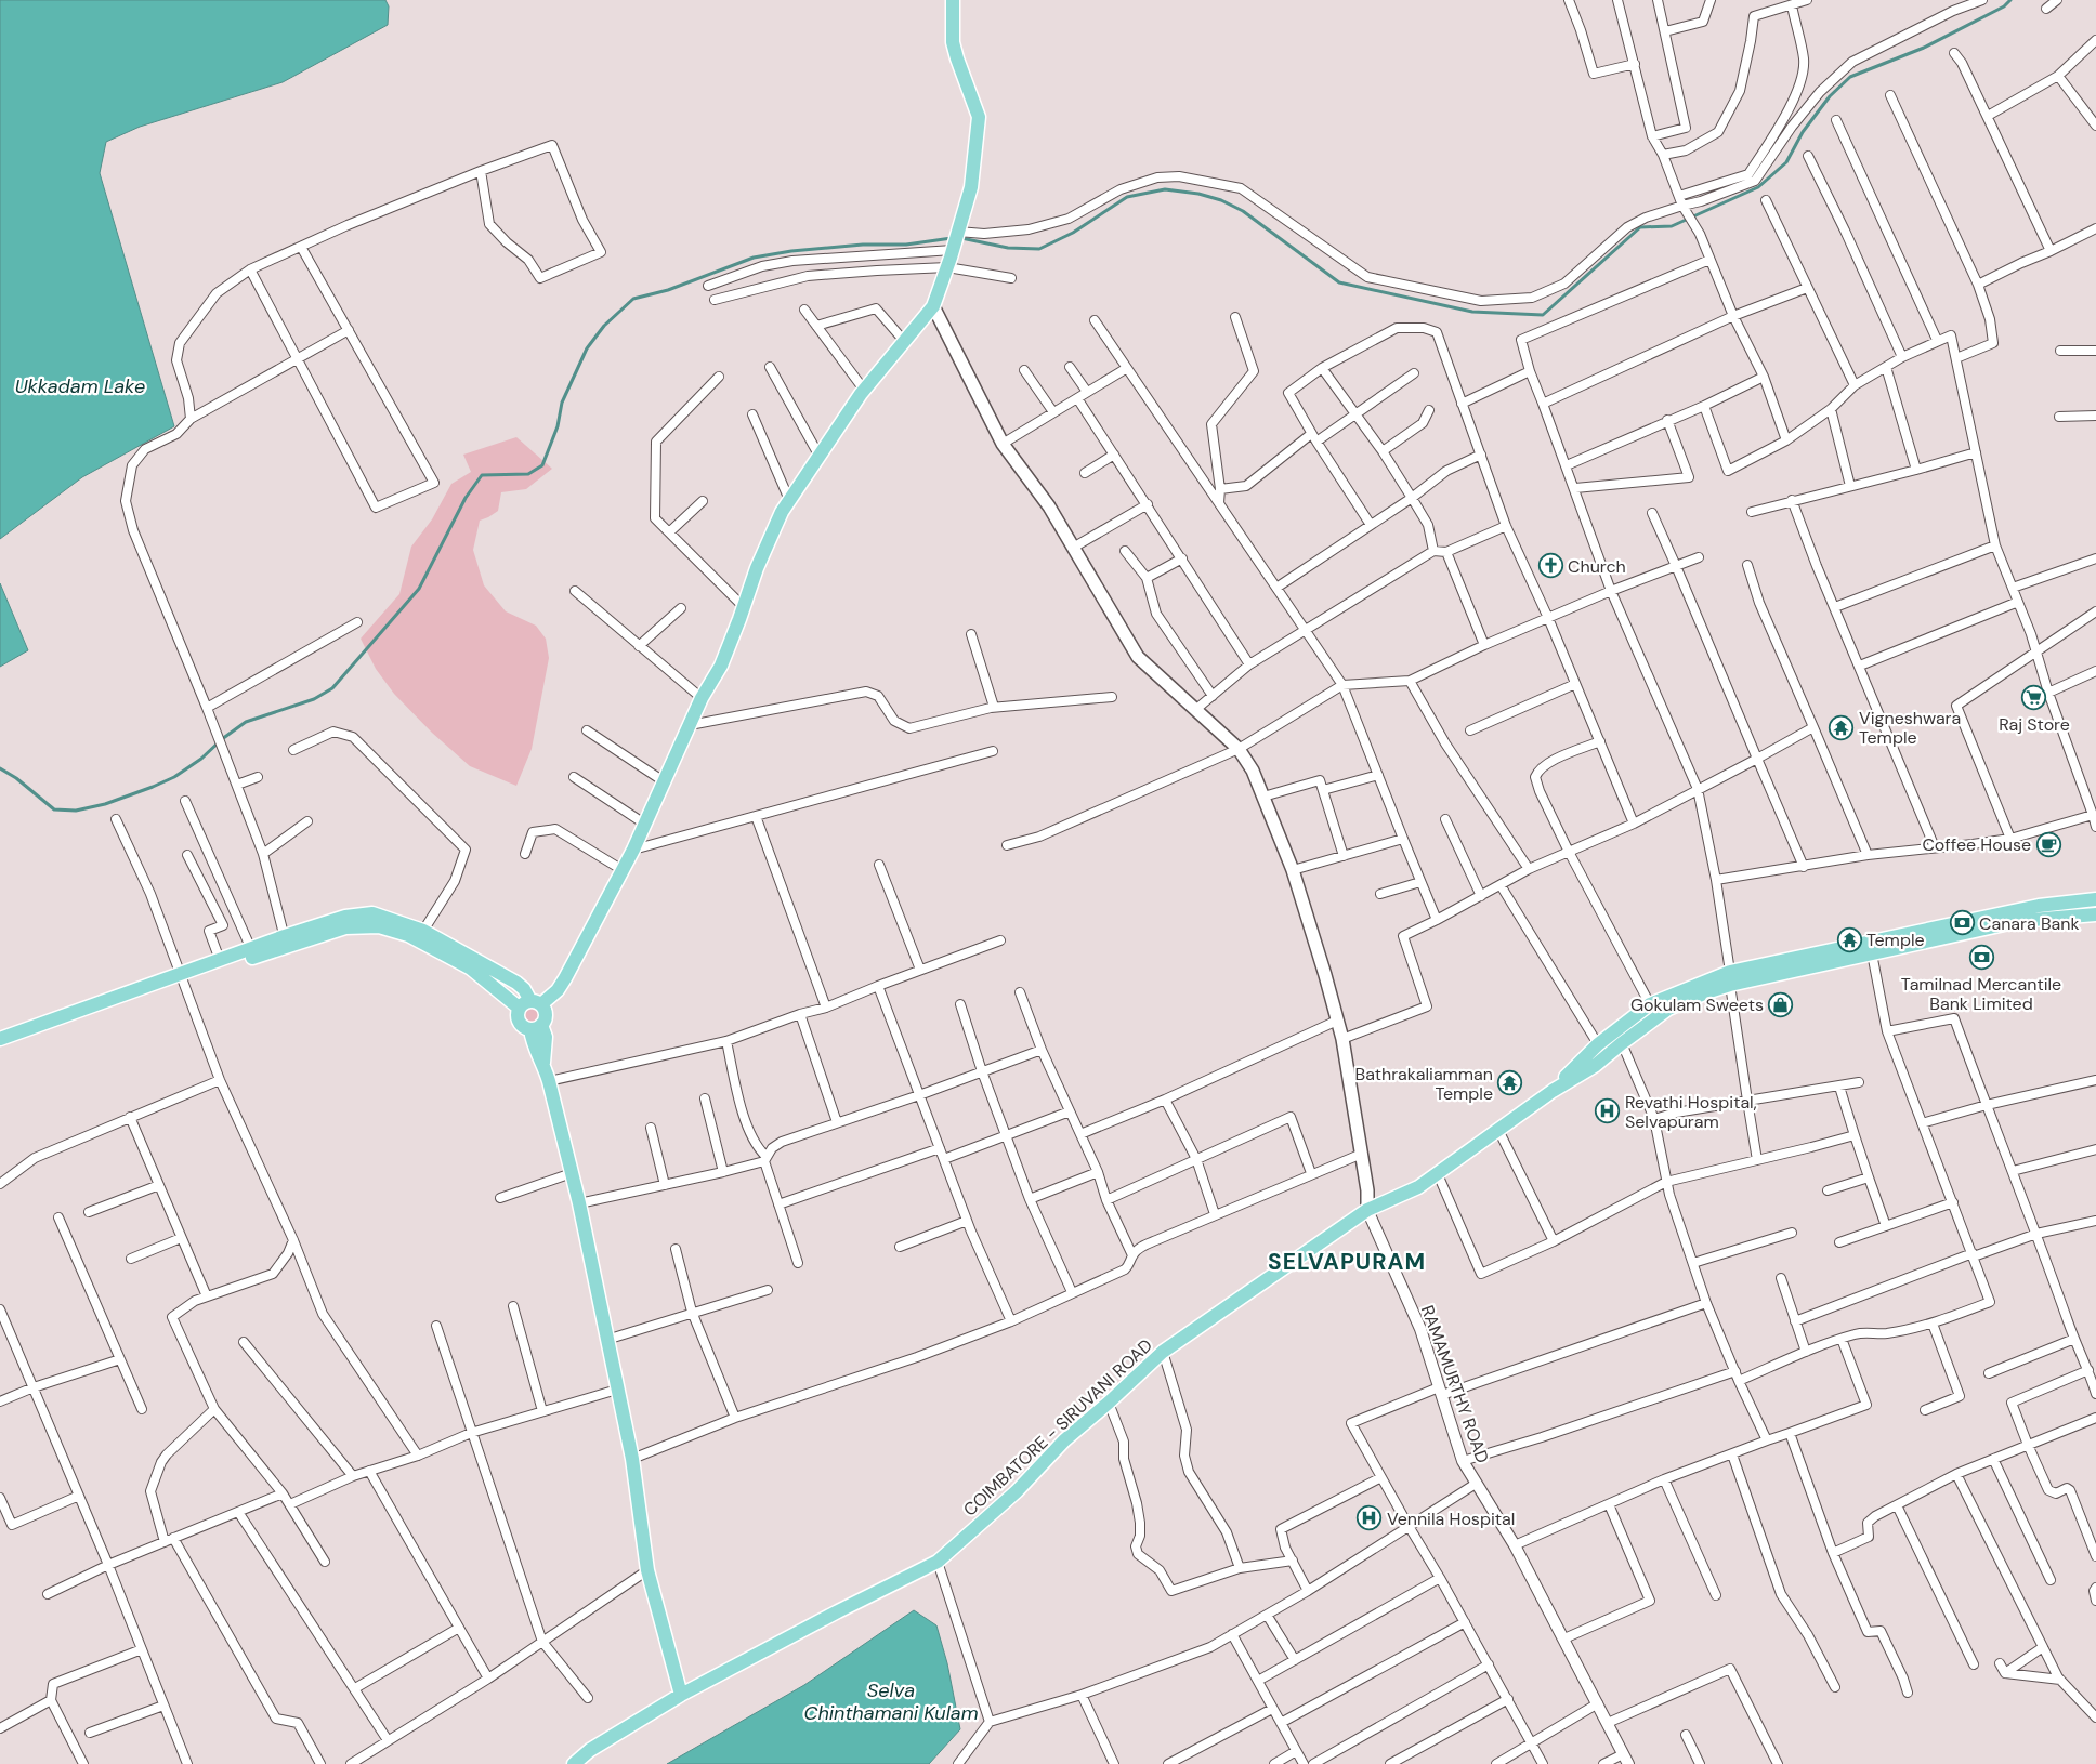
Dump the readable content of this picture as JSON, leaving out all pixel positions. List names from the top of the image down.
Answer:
{
  "streets": {
    "main road": ["COIMBATORE - SIRUVANI ROAD"],
    "street": ["RAMAMURTHY ROAD"]
  },
  "crossings": [
    ["RAMAMURTHY ROAD", "COIMBATORE - SIRUVANI ROAD"]
  ],
  "districts": ["SELVAPURAM"],
  "water": ["Ukkadam Lake", "Selva Chinthamani Kulam"],
  "places": {
    "church": ["Church"],
    "supermarket": ["Raj Store"],
    "temple": ["Vigneshwara Temple", "Temple", "Bathrakaliamman Temple"],
    "cafe": ["Coffee House"],
    "bank": ["Canara Bank", "Tamilnad Mercantile Bank Limited"],
    "shop": ["Gokulam Sweets"],
    "hospital": ["Revathi Hospital, Selvapuram", "Vennila Hospital"]
  }
}
